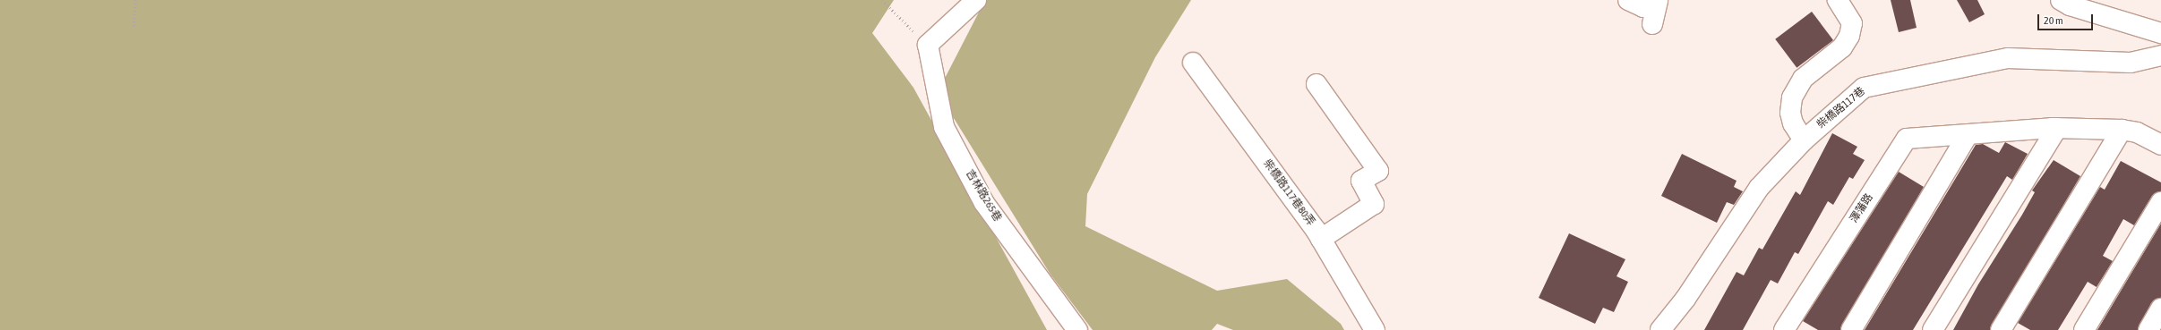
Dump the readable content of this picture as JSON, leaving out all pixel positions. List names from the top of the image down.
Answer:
{
  "streets": {
    "street": [
      "柴橋路117巷",
      "柴橋路117巷80弄",
      "吉林路265巷",
      "澤藩路"
    ]
  },
  "scale_bar": "20 m"
}
